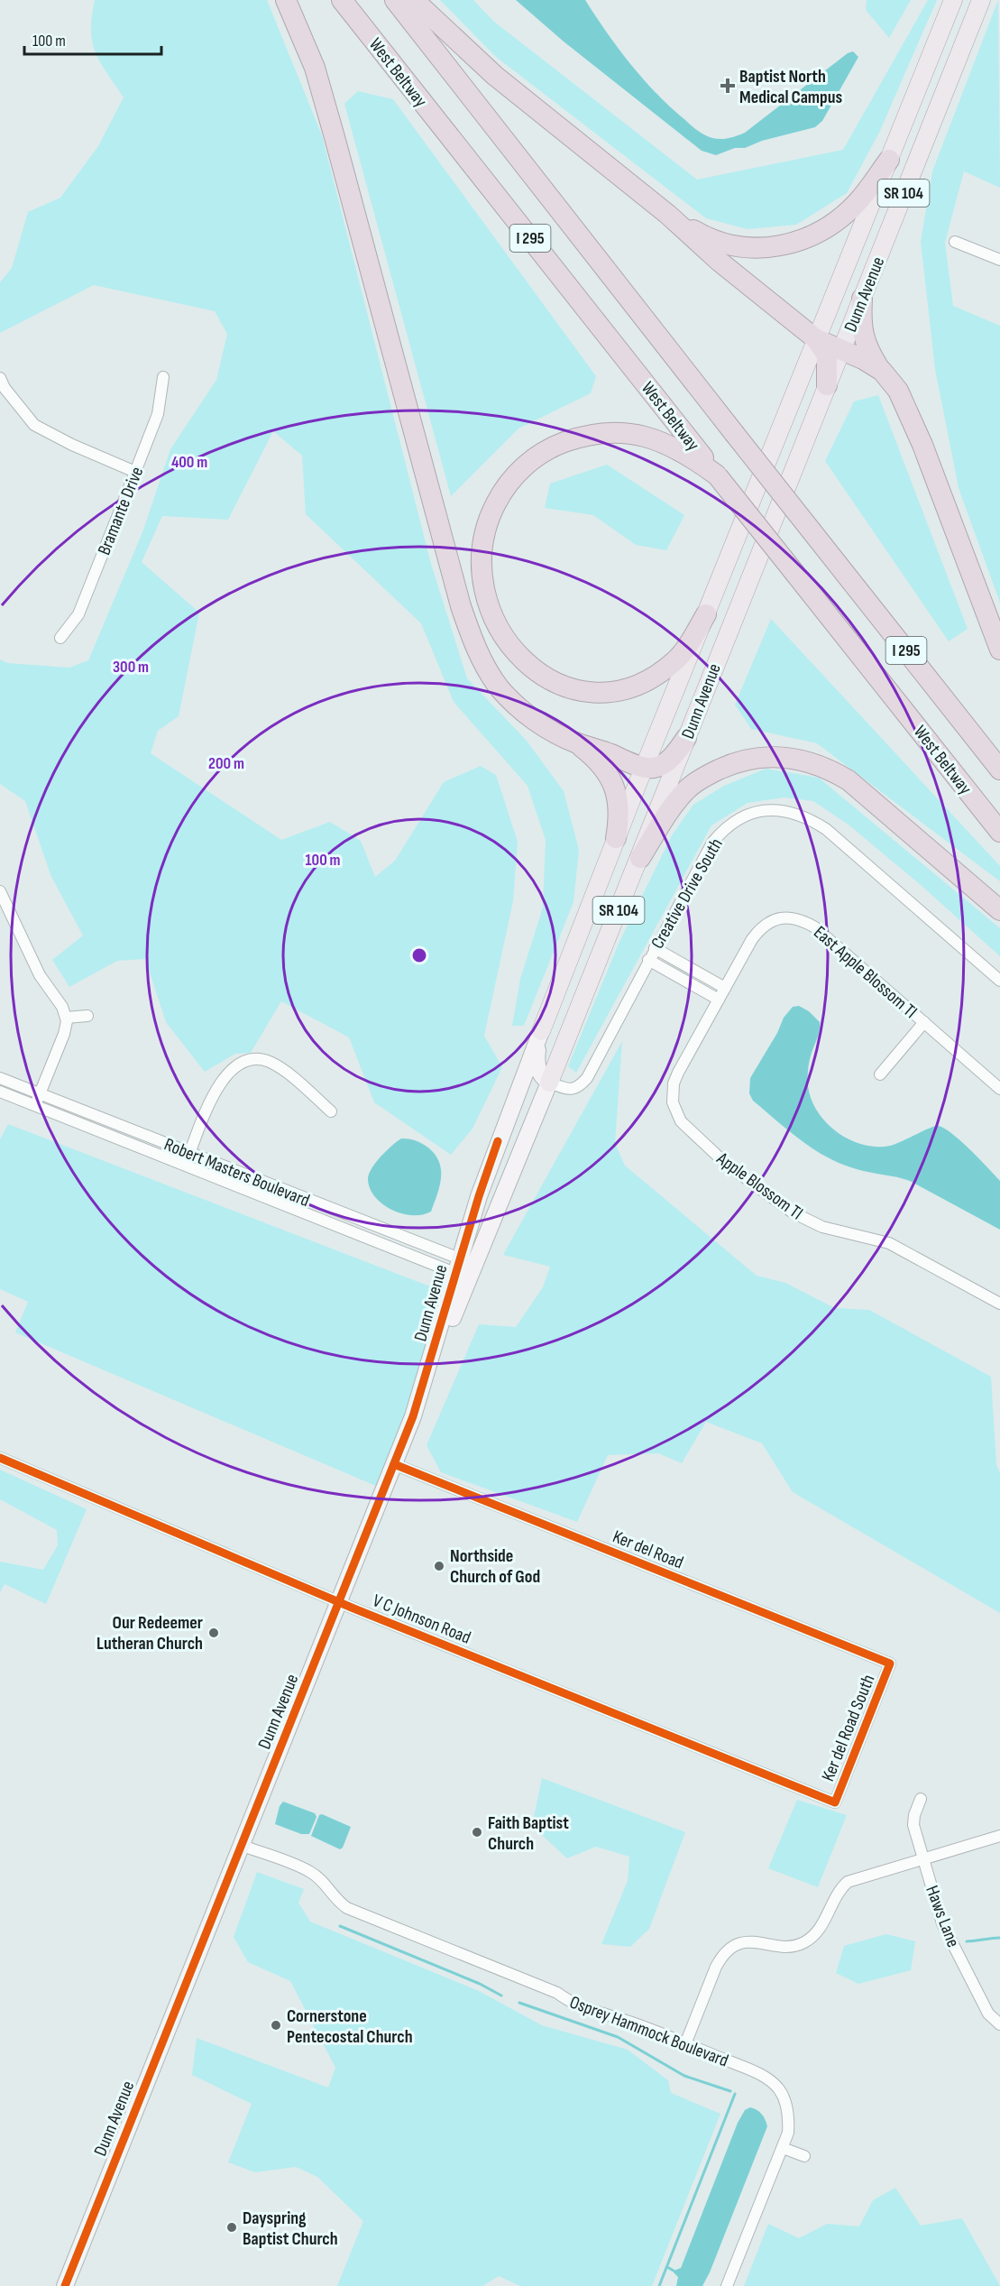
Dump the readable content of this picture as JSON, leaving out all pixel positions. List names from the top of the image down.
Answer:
{
  "streets": {
    "highway": ["West Beltway", "I 295"],
    "main road": ["SR 104", "Dunn Avenue"],
    "street": [
      "Bramante Drive",
      "Creative Drive South",
      "East Apple Blossom Tl",
      "Robert Masters Boulevard",
      "Apple Blossom Tl",
      "Ker del Road",
      "V C Johnson Road",
      "Ker del Road South",
      "Haws Lane",
      "Osprey Hammock Boulevard"
    ]
  },
  "crossings": [
    ["Dunn Avenue", "Creative Drive South"],
    ["Dunn Avenue", "Robert Masters Boulevard"],
    ["Dunn Avenue", "Ker del Road"],
    ["Dunn Avenue", "V C Johnson Road"],
    ["Dunn Avenue", "Osprey Hammock Boulevard"],
    ["East Apple Blossom Tl", "Apple Blossom Tl"],
    ["Ker del Road", "Ker del Road South"],
    ["V C Johnson Road", "Ker del Road South"]
  ],
  "places": {
    "health": ["Baptist North Medical Campus"],
    "other": [
      "Northside Church of God",
      "Our Redeemer Lutheran Church",
      "Faith Baptist Church",
      "Cornerstone Pentecostal Church",
      "Dayspring Baptist Church"
    ]
  },
  "scale_bar": "100 m",
  "rings": [
    "400 m",
    "300 m",
    "200 m",
    "100 m"
  ]
}
